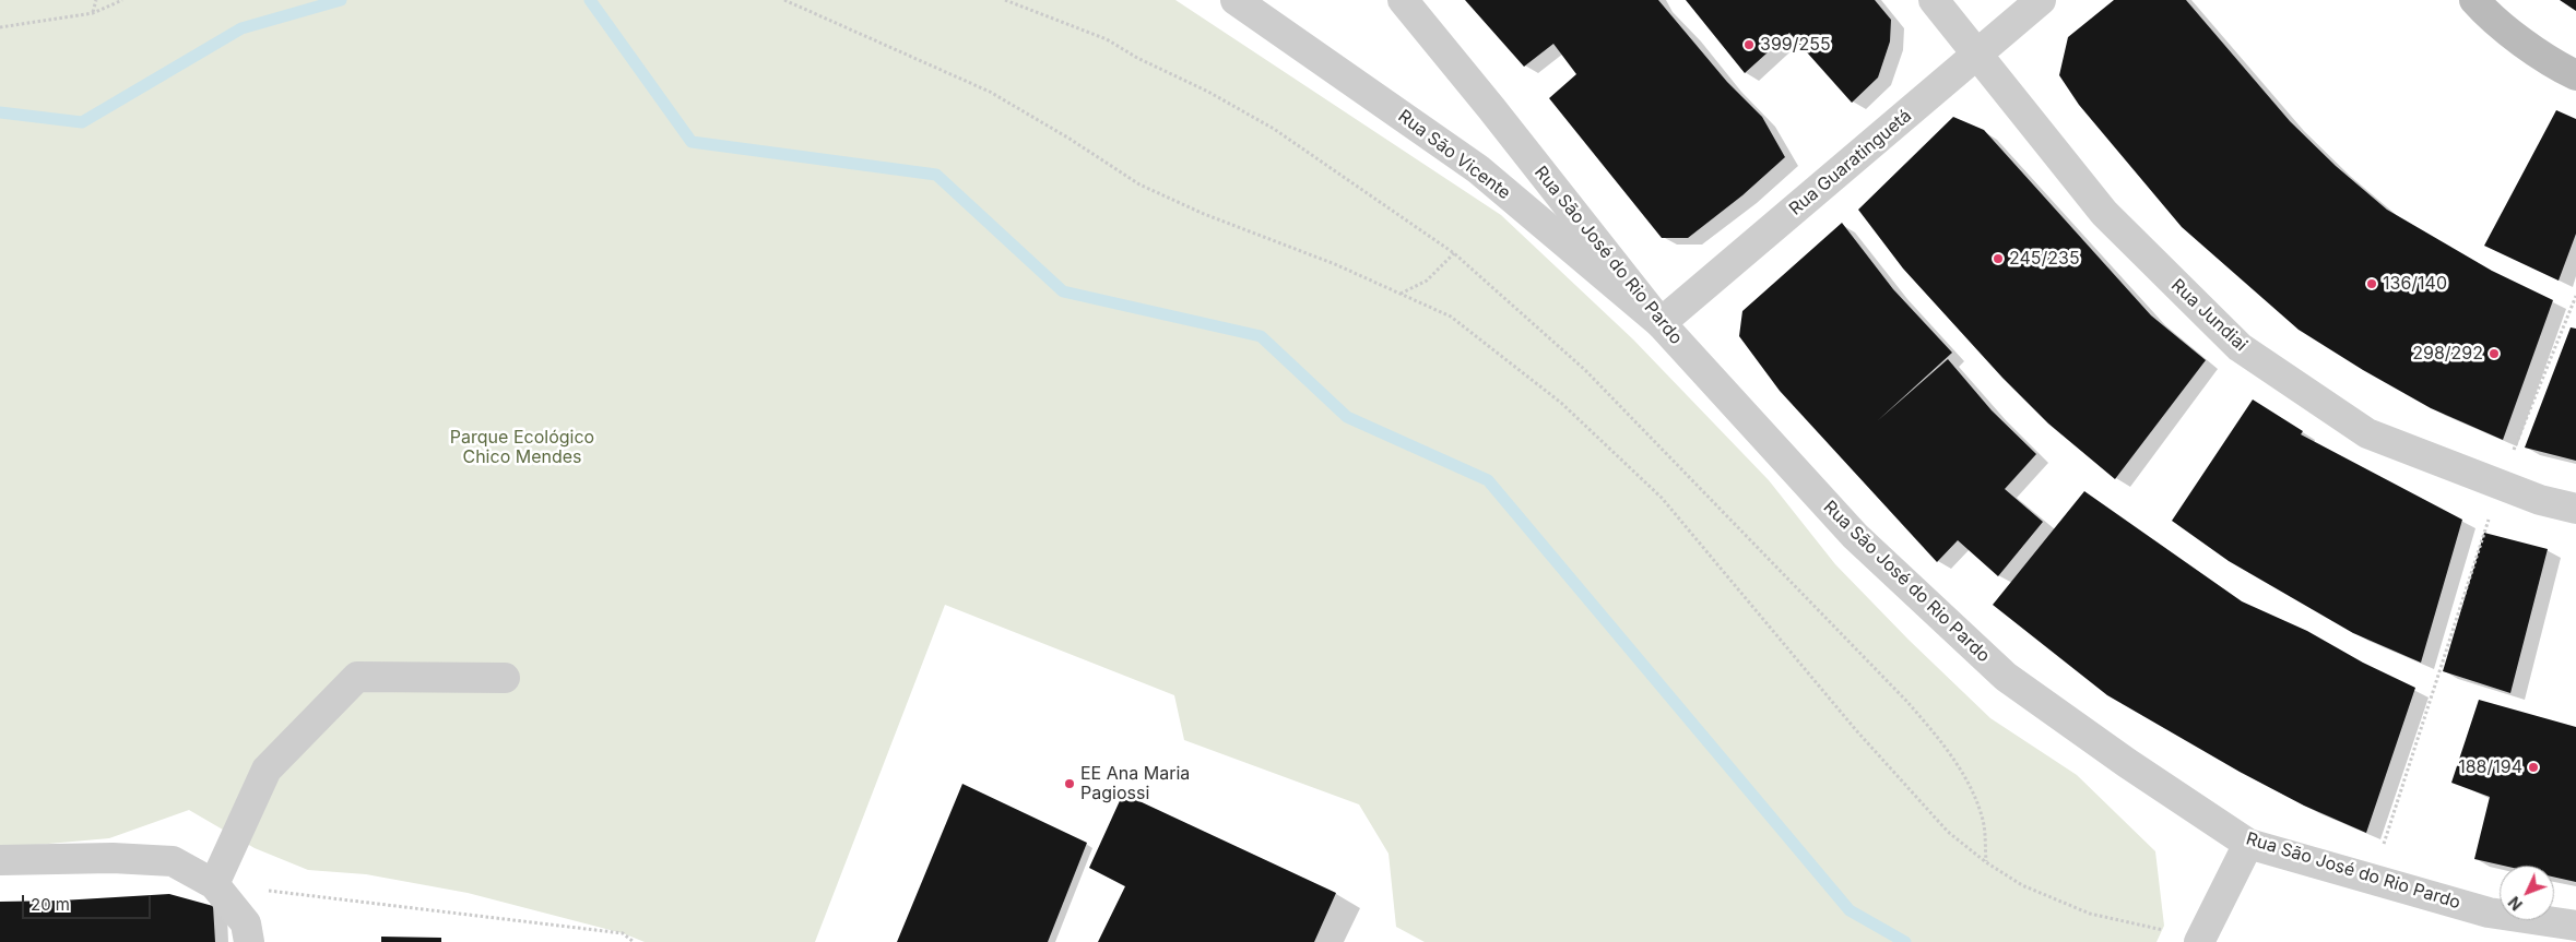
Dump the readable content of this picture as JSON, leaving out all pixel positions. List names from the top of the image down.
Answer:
{
  "streets": {
    "street": [
      "Rua São Vicente",
      "Rua Guaratinguetá",
      "Rua São José do Rio Pardo",
      "Rua Jundiai"
    ]
  },
  "crossings": [
    ["Rua São Vicente", "Rua Guaratinguetá"],
    ["Rua São Vicente", "Rua São José do Rio Pardo"],
    ["Rua Guaratinguetá", "Rua São José do Rio Pardo"],
    ["Rua Guaratinguetá", "Rua Jundiai"]
  ],
  "parks": ["Parque Ecológico Chico Mendes"],
  "places": [
    "399/255",
    "245/235",
    "136/140",
    "298/292",
    "188/194",
    "EE Ana Maria Pagiossi"
  ],
  "scale_bar": "20 m",
  "north": "bottom left"
}
